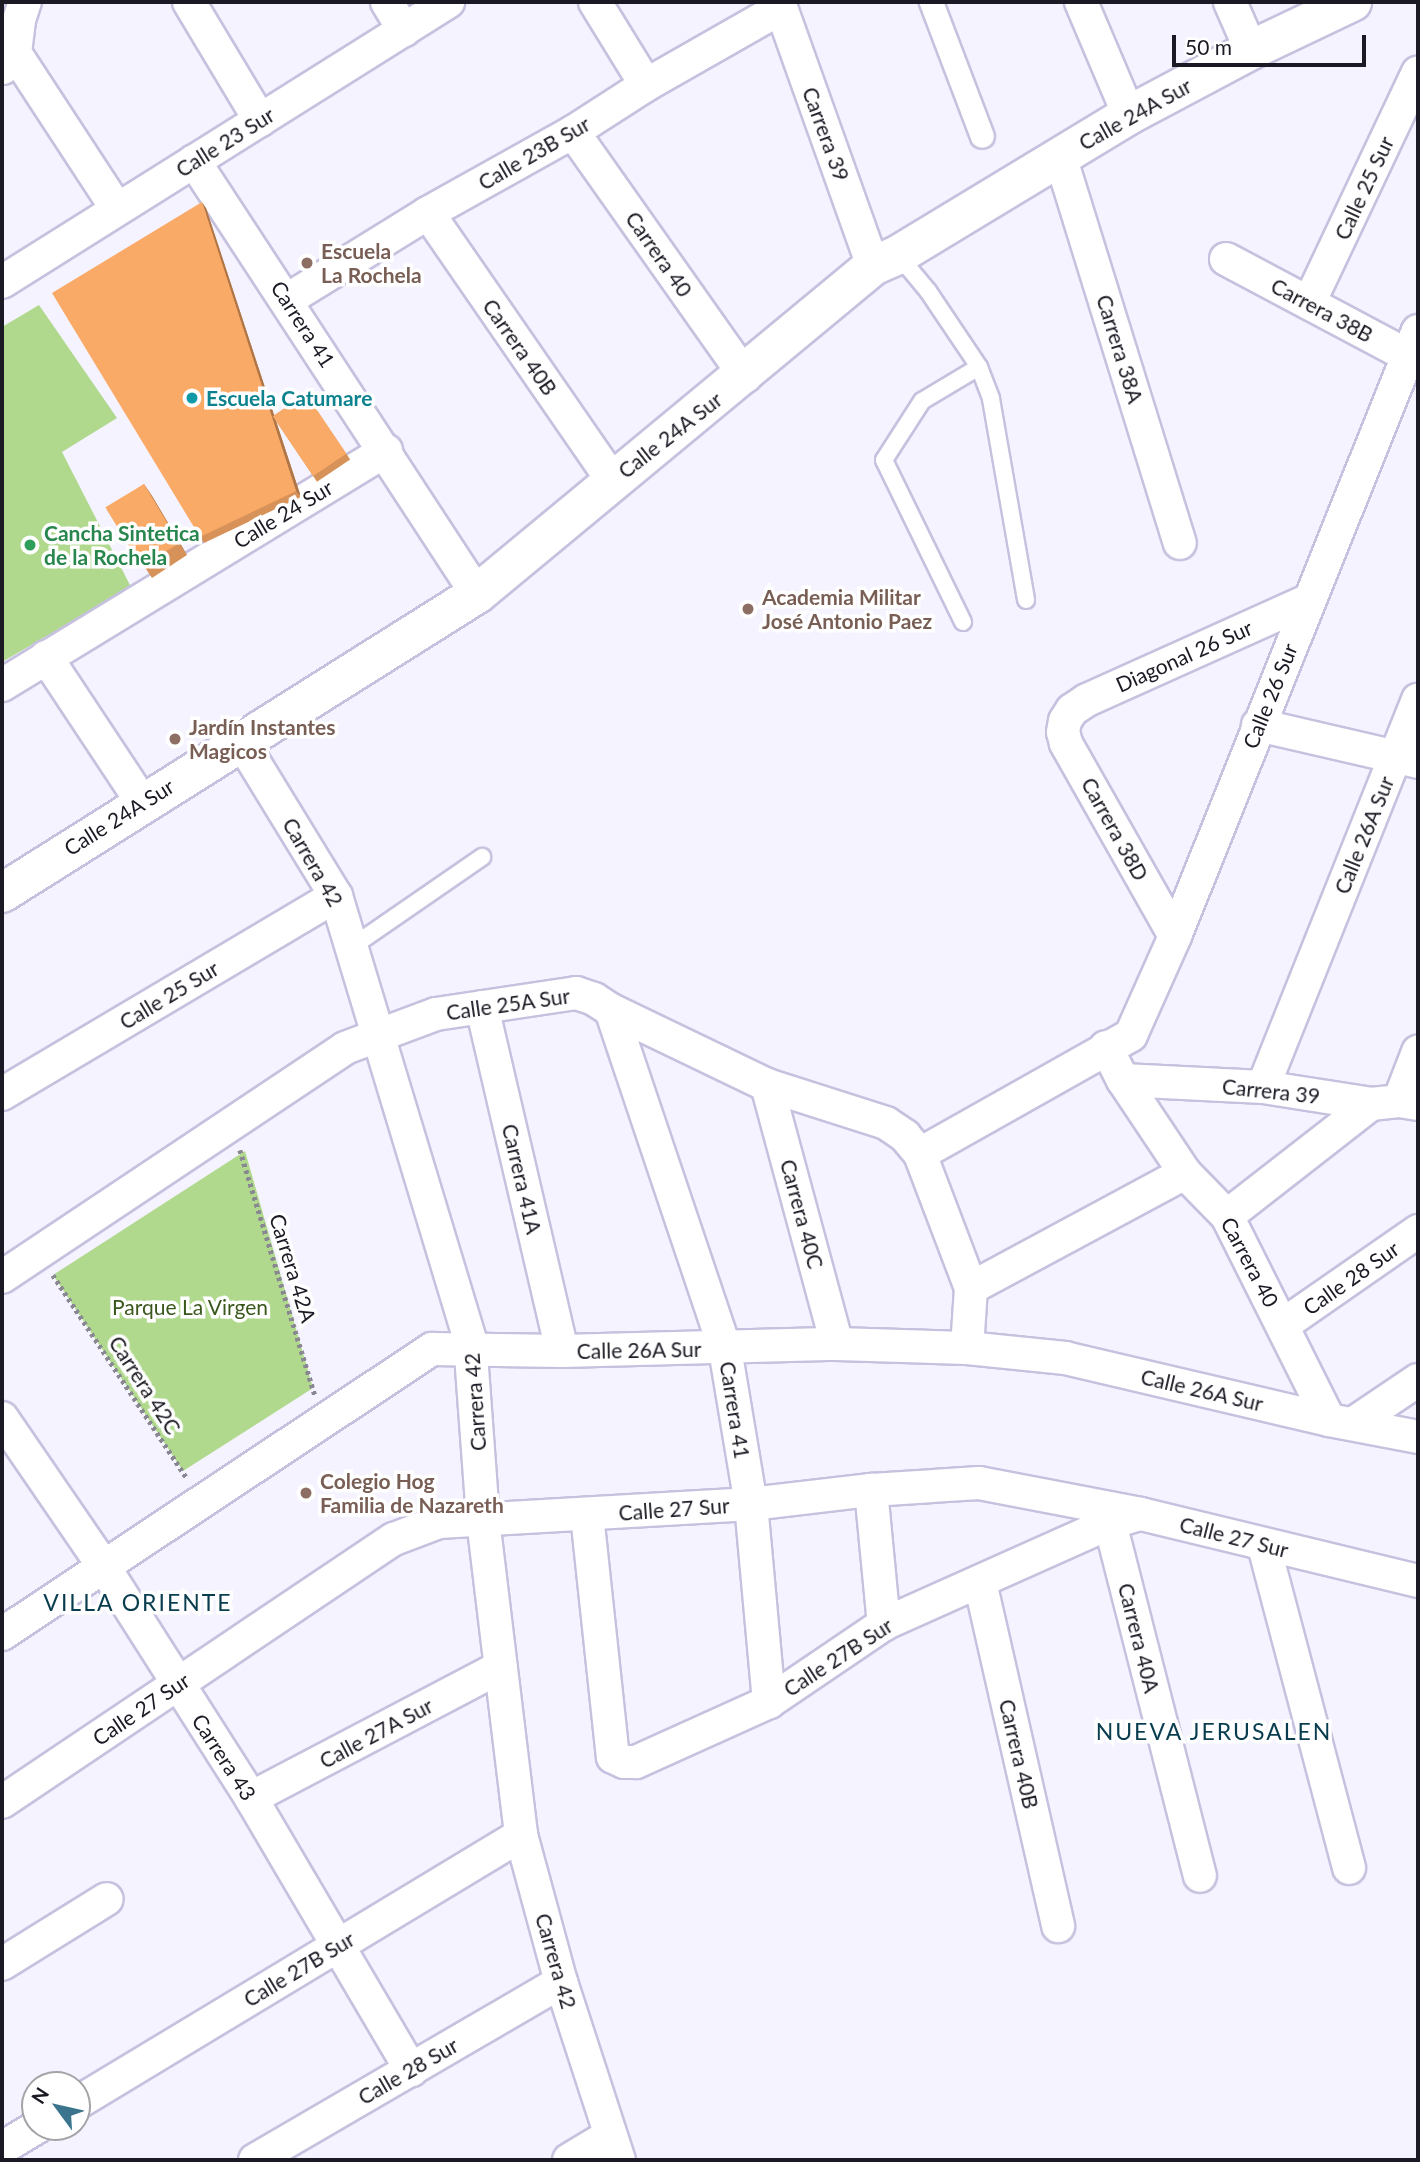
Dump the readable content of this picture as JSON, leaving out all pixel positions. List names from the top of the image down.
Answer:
{
  "streets": {
    "street": [
      "Calle 24A Sur",
      "Carrera 39",
      "Calle 23 Sur",
      "Calle 23B Sur",
      "Calle 25 Sur",
      "Carrera 40",
      "Carrera 38B",
      "Carrera 41",
      "Carrera 40B",
      "Carrera 38A",
      "Calle 24 Sur",
      "Diagonal 26 Sur",
      "Calle 26 Sur",
      "Carrera 38D",
      "Calle 26A Sur",
      "Carrera 42",
      "Calle 25A Sur",
      "Carrera 41A",
      "Carrera 40C",
      "Calle 28 Sur",
      "Calle 27 Sur",
      "Carrera 40A",
      "Calle 27B Sur",
      "Calle 27A Sur",
      "Carrera 43"
    ],
    "path": ["Carrera 42A", "Carrera 42C"]
  },
  "crossings": [
    ["Calle 24A Sur", "Carrera 39"],
    ["Calle 24A Sur", "Carrera 40"],
    ["Calle 24A Sur", "Carrera 41"],
    ["Calle 24A Sur", "Carrera 40B"],
    ["Calle 24A Sur", "Carrera 38A"],
    ["Calle 24A Sur", "Carrera 42"],
    ["Carrera 39", "Calle 23B Sur"],
    ["Carrera 39", "Carrera 40"],
    ["Carrera 39", "Calle 26A Sur"],
    ["Calle 23 Sur", "Carrera 41"],
    ["Calle 23B Sur", "Carrera 40"],
    ["Calle 23B Sur", "Carrera 41"],
    ["Calle 23B Sur", "Carrera 40B"],
    ["Calle 25 Sur", "Carrera 38B"],
    ["Calle 25 Sur", "Carrera 42"],
    ["Carrera 40", "Calle 26 Sur"],
    ["Carrera 40", "Calle 26A Sur"],
    ["Carrera 40", "Calle 28 Sur"],
    ["Carrera 38B", "Calle 26 Sur"],
    ["Carrera 41", "Calle 24 Sur"],
    ["Carrera 41", "Calle 26A Sur"],
    ["Carrera 41", "Calle 25A Sur"],
    ["Carrera 41", "Calle 27 Sur"],
    ["Carrera 41", "Calle 27B Sur"],
    ["Carrera 40B", "Calle 27B Sur"],
    ["Diagonal 26 Sur", "Calle 26 Sur"],
    ["Diagonal 26 Sur", "Carrera 38D"],
    ["Calle 26 Sur", "Carrera 38D"],
    ["Calle 26A Sur", "Carrera 42"],
    ["Calle 26A Sur", "Carrera 41A"],
    ["Calle 26A Sur", "Carrera 40C"],
    ["Calle 26A Sur", "Carrera 42A"],
    ["Calle 26A Sur", "Carrera 42C"],
    ["Calle 26A Sur", "Carrera 43"],
    ["Carrera 42", "Calle 25A Sur"],
    ["Carrera 42", "Calle 28 Sur"],
    ["Carrera 42", "Calle 27 Sur"],
    ["Carrera 42", "Calle 27B Sur"],
    ["Carrera 42", "Calle 27A Sur"],
    ["Calle 25A Sur", "Carrera 41A"],
    ["Calle 25A Sur", "Carrera 40C"],
    ["Calle 25A Sur", "Carrera 42A"],
    ["Calle 25A Sur", "Carrera 42C"],
    ["Calle 28 Sur", "Carrera 43"],
    ["Calle 27 Sur", "Calle 27B Sur"],
    ["Calle 27 Sur", "Carrera 43"],
    ["Carrera 40A", "Calle 27B Sur"],
    ["Calle 27B Sur", "Carrera 43"],
    ["Calle 27A Sur", "Carrera 43"]
  ],
  "districts": ["VILLA ORIENTE", "NUEVA JERUSALEN"],
  "parks": ["Parque La Virgen"],
  "places": [
    "Escuela La Rochela",
    "Escuela Catumare",
    "Cancha Sintetica de la Rochela",
    "Academia Militar José Antonio Paez",
    "Jardín Instantes Magicos",
    "Colegio Hog Familia de Nazareth"
  ],
  "scale_bar": "50 m",
  "north": "top left"
}
